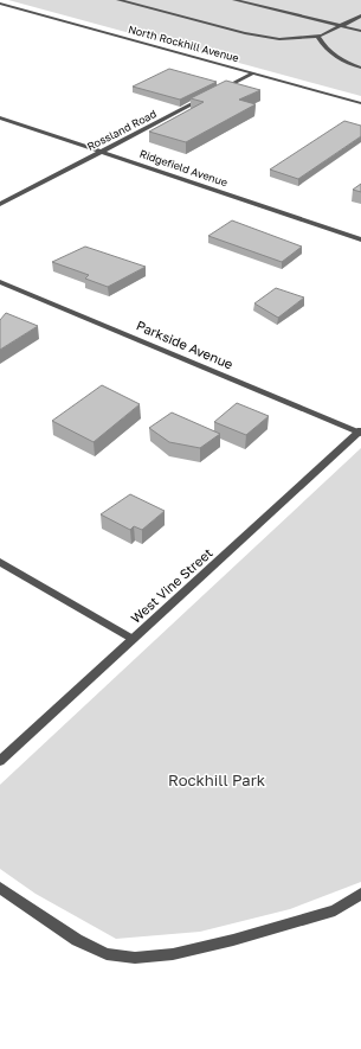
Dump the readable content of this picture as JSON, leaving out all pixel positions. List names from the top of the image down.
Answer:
{
  "streets": {
    "street": [
      "North Rockhill Avenue",
      "Rossland Road",
      "Ridgefield Avenue",
      "Parkside Avenue",
      "West Vine Street"
    ]
  },
  "crossings": [
    ["Rossland Road", "Ridgefield Avenue"],
    ["Parkside Avenue", "West Vine Street"]
  ],
  "parks": ["Rockhill Park"]
}
